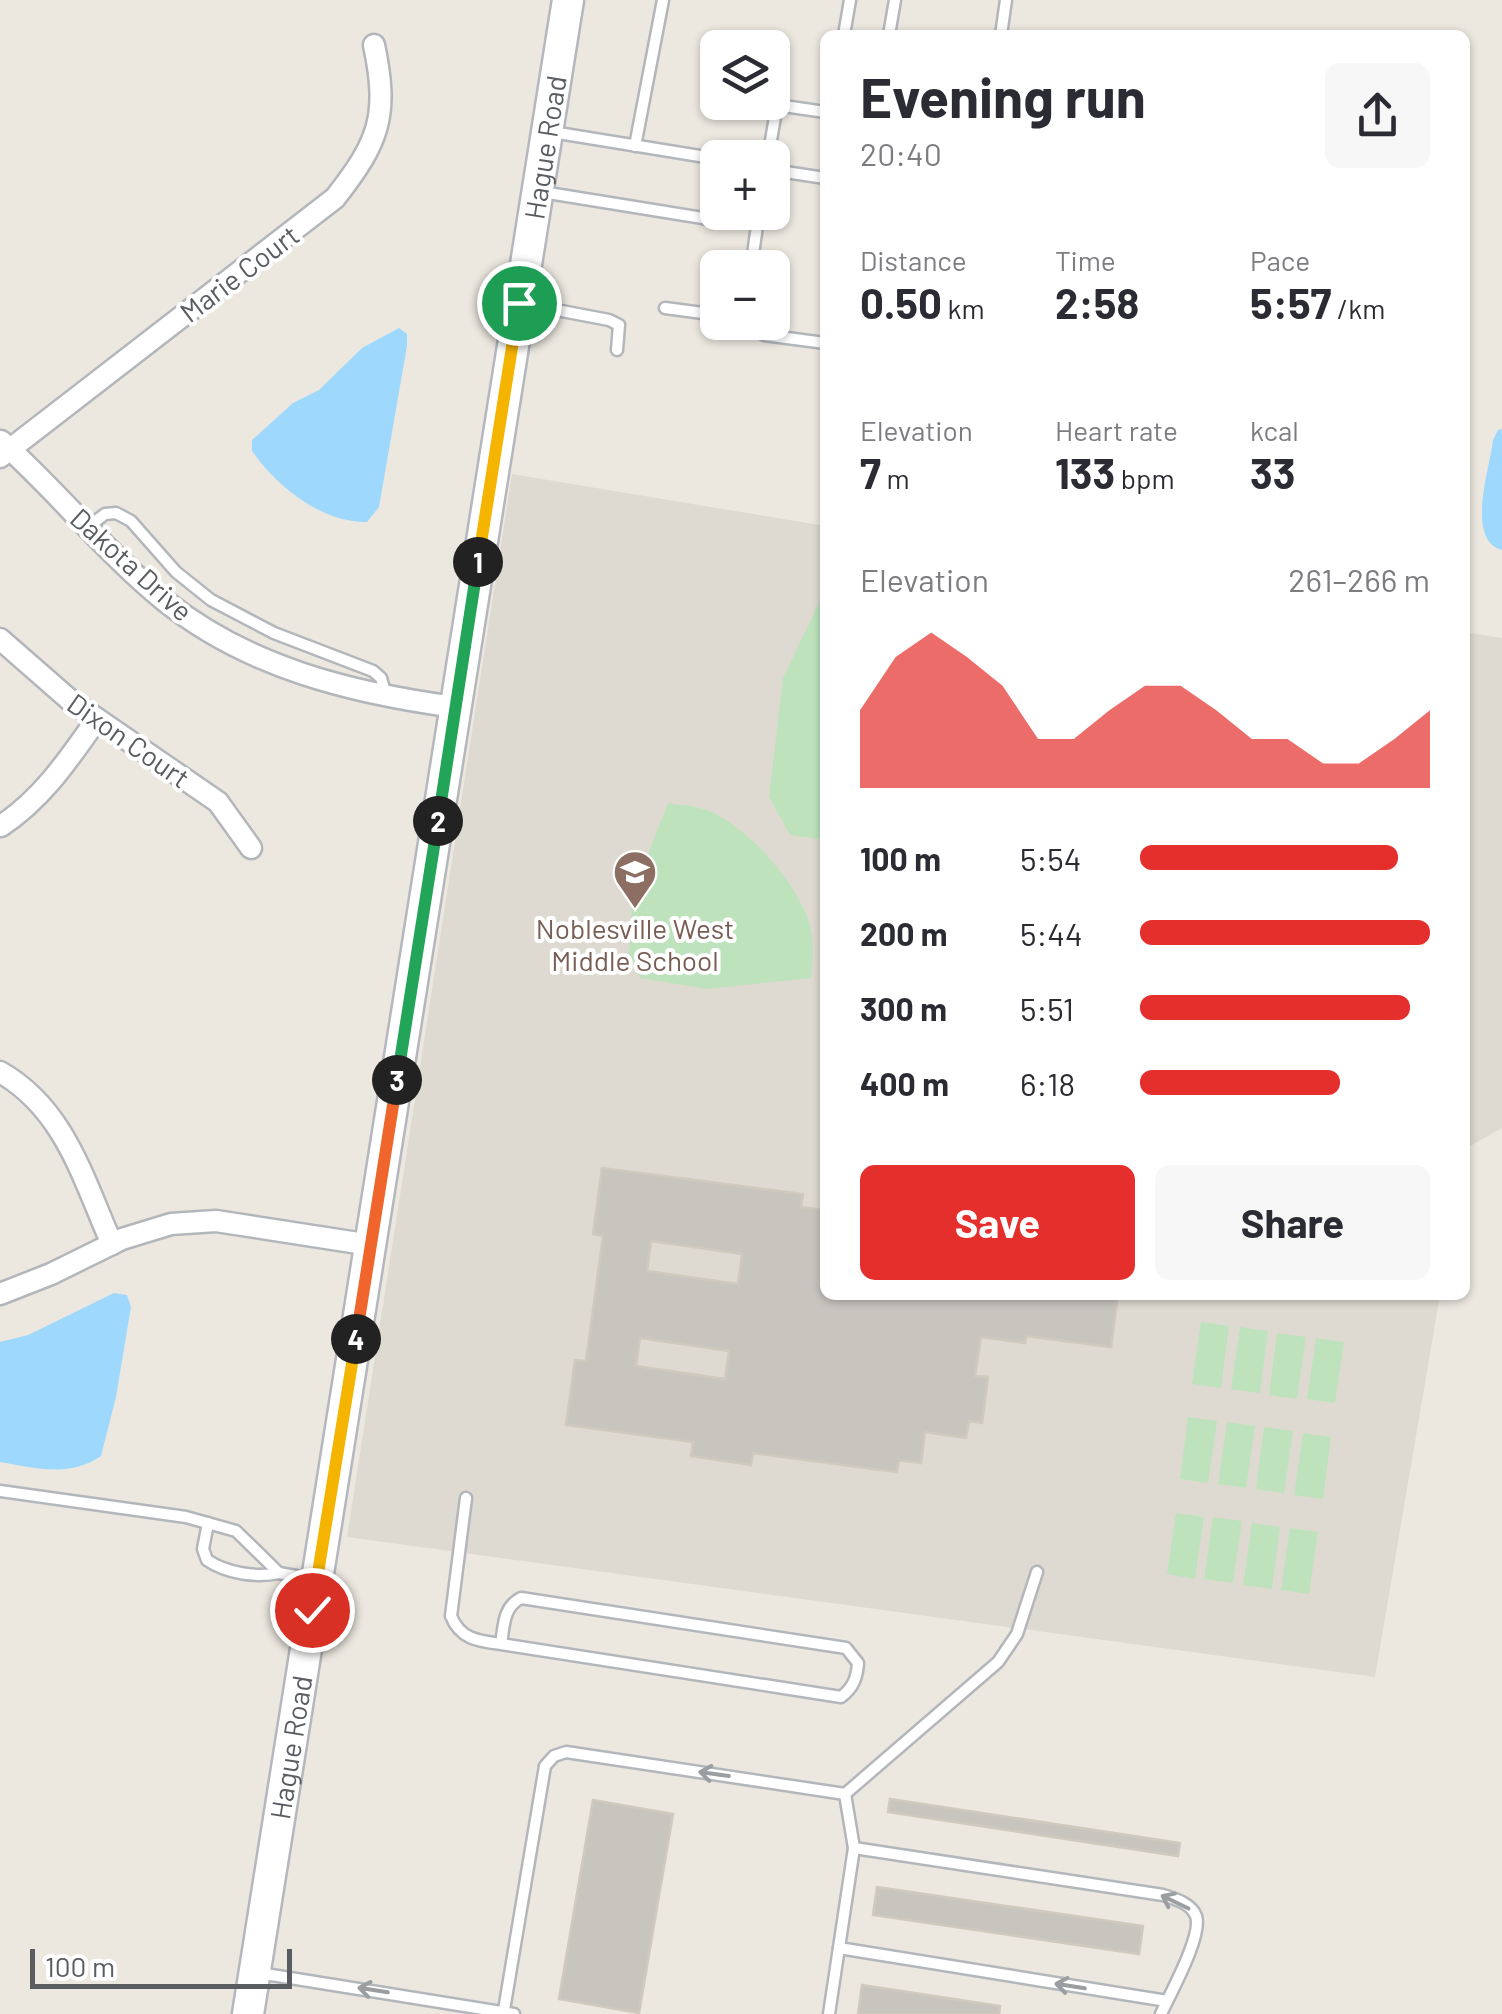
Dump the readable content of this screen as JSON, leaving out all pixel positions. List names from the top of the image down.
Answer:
{
  "streets": {
    "main road": ["Hague Road"],
    "street": ["Marie Court", "Dakota Drive", "Dixon Court"]
  },
  "crossings": [
    ["Hague Road", "Dakota Drive"],
    ["Marie Court", "Dakota Drive"]
  ],
  "places": {
    "school or university": ["Noblesville West Middle School"]
  },
  "scale_bar": "100 m",
  "page": {
    "map_buttons": ["+", "−"],
    "heading": ["Evening run", "20:40"],
    "stats": [
      ["Distance", "0.50 km"],
      ["Time", "2:58"],
      ["Pace", "5:57 /km"],
      ["Elevation", "7 m"],
      ["Heart rate", "133 bpm"],
      ["kcal", "33"]
    ],
    "pins": [
      "1",
      "2",
      "3",
      "4"
    ],
    "chart": ["Elevation", "261–266 m"],
    "list": [
      {
        "name": "100 m",
        "note": "5:54"
      },
      {
        "name": "200 m",
        "note": "5:44"
      },
      {
        "name": "300 m",
        "note": "5:51"
      },
      {
        "name": "400 m",
        "note": "6:18"
      }
    ],
    "buttons": ["Save", "Share"],
    "scale": "100 m"
  }
}
